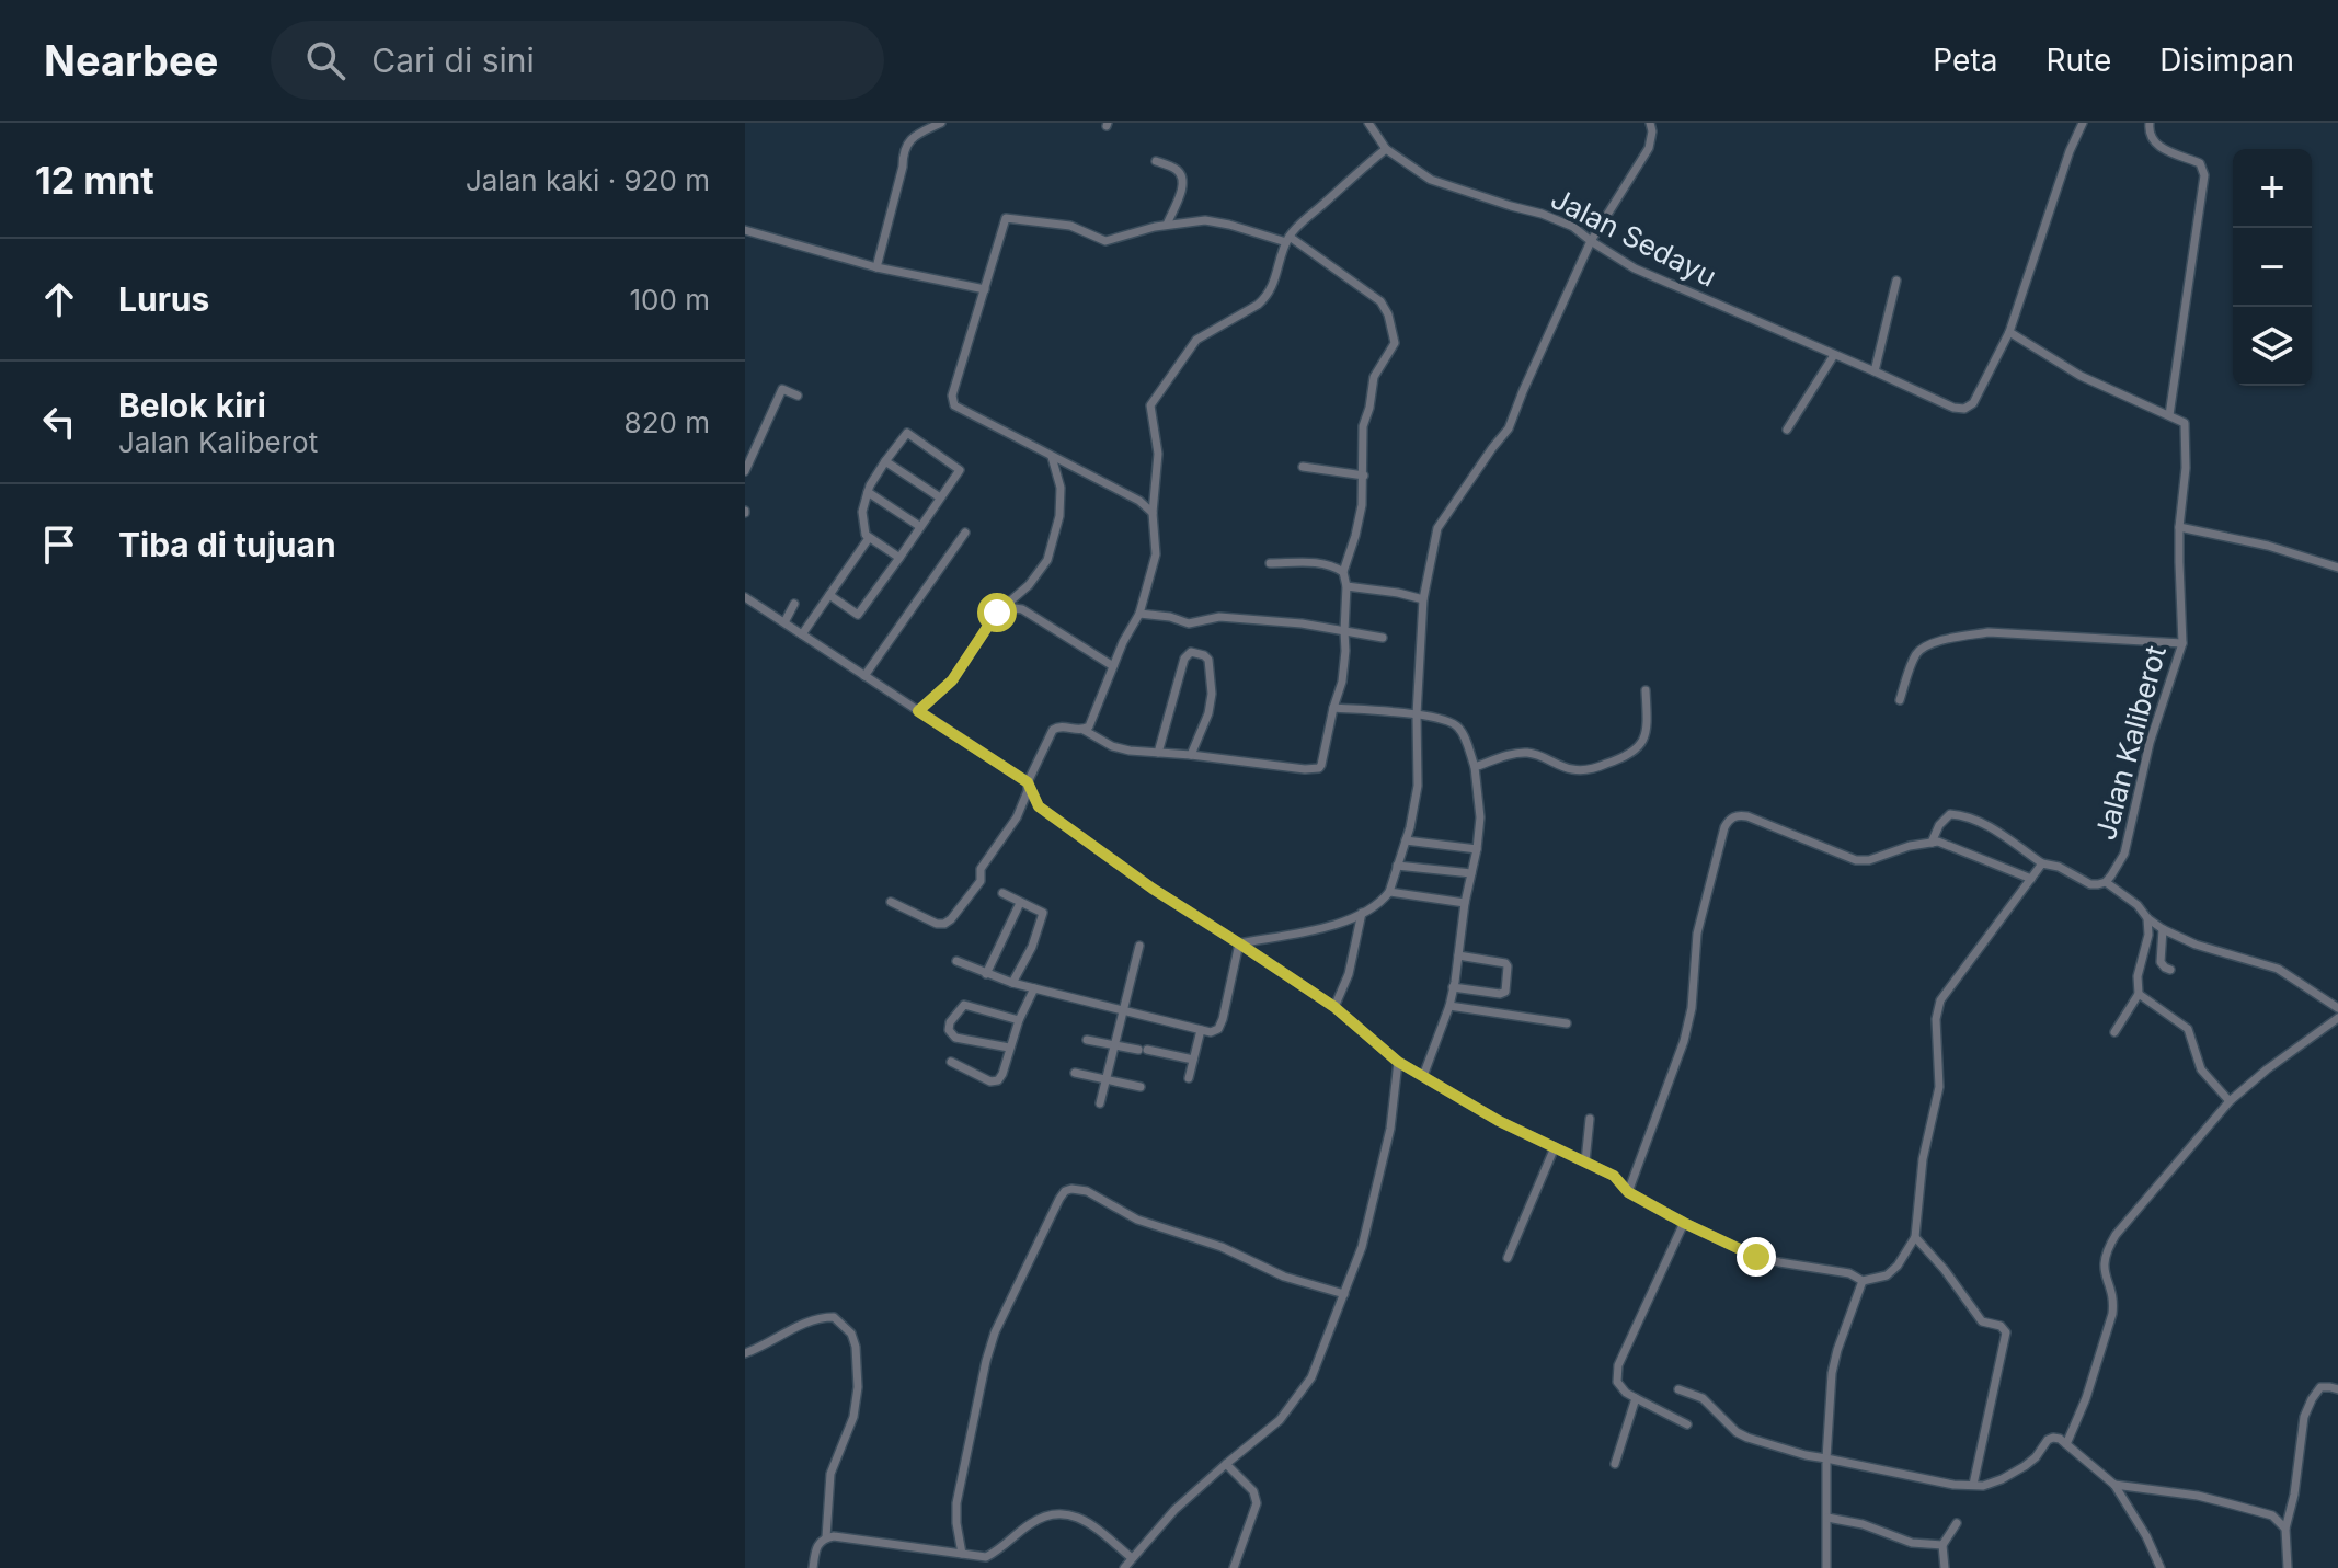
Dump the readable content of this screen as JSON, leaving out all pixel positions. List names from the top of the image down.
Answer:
{
  "streets": {
    "street": ["Jalan Sedayu", "Jalan Kaliberot"]
  },
  "page": {
    "header": "Nearbee",
    "search": "Cari di sini",
    "nav": ["Peta", "Rute", "Disimpan"],
    "heading": ["12 mnt", "Jalan kaki · 920 m"],
    "map_buttons": ["+", "−"],
    "list": [
      ["Lurus", "100 m"],
      ["Belok kiri", "Jalan Kaliberot", "820 m"],
      "Tiba di tujuan"
    ]
  }
}
